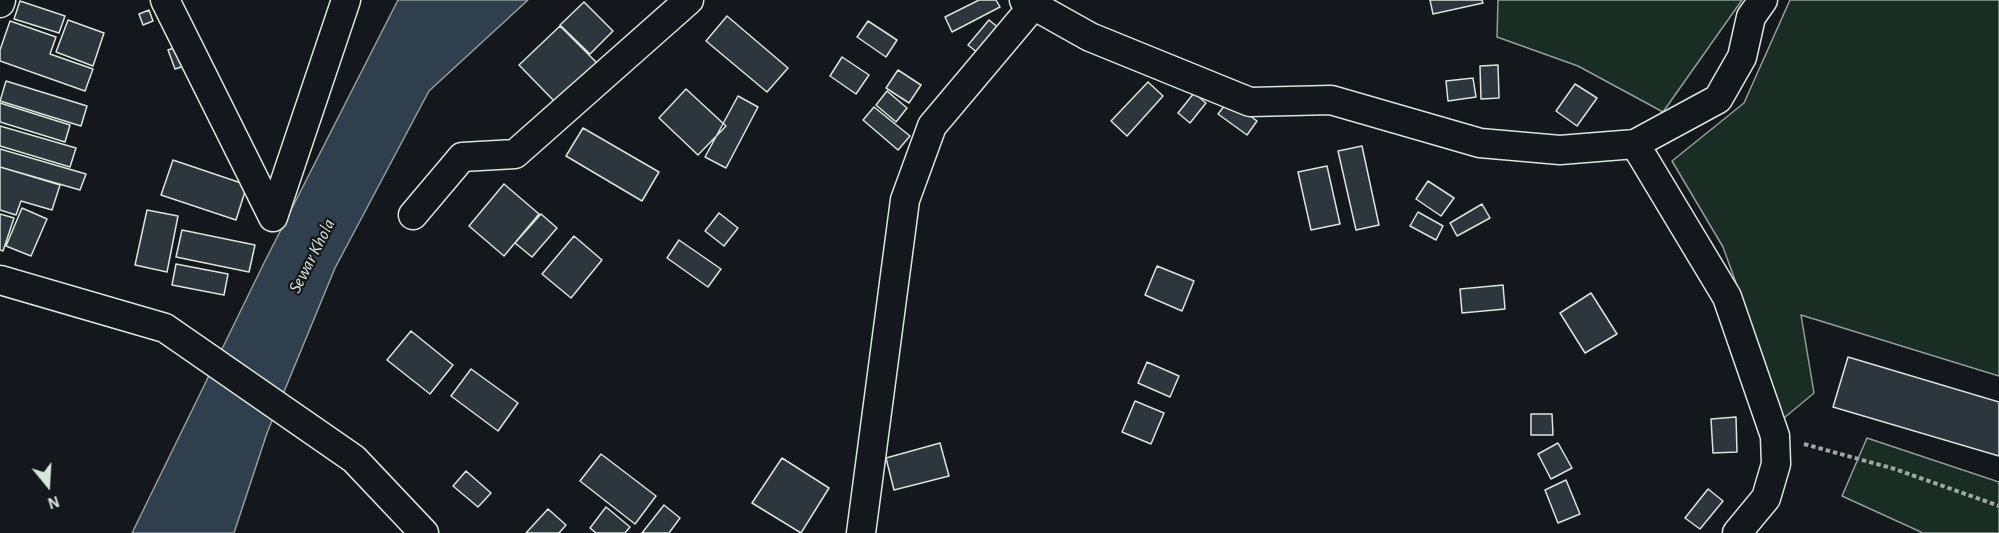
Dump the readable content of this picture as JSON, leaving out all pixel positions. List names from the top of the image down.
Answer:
{
  "water": ["Sewar Khola"],
  "north": "bottom"
}
